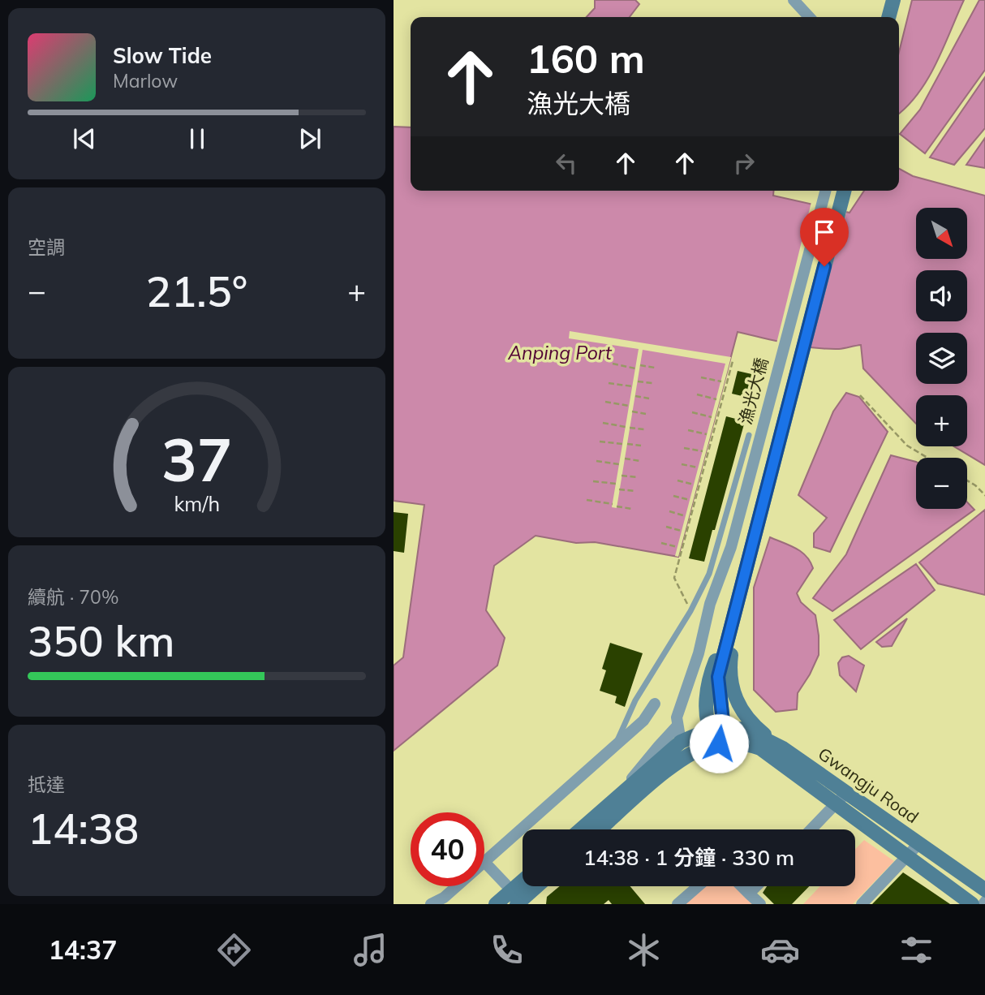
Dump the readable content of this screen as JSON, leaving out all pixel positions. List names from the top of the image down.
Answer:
{
  "streets": {
    "street": ["漁光大橋", "Gwangju Road"]
  },
  "water": ["Anping Port"],
  "north": "bottom right",
  "page": {
    "turn": ["160 m", "漁光大橋"],
    "song": ["Slow Tide", "Marlow"],
    "tile": [
      "空調",
      ["續航 · 70%", "350 km"],
      ["抵達", "14:38"]
    ],
    "map_buttons": ["+", "−"],
    "heat": ["−", "21.5°", "+"],
    "limit": "40",
    "trip": "14:38 · 1 分鐘 · 330 m",
    "tabs": "14:37",
    "gauge": ["37", "km/h"]
  }
}
